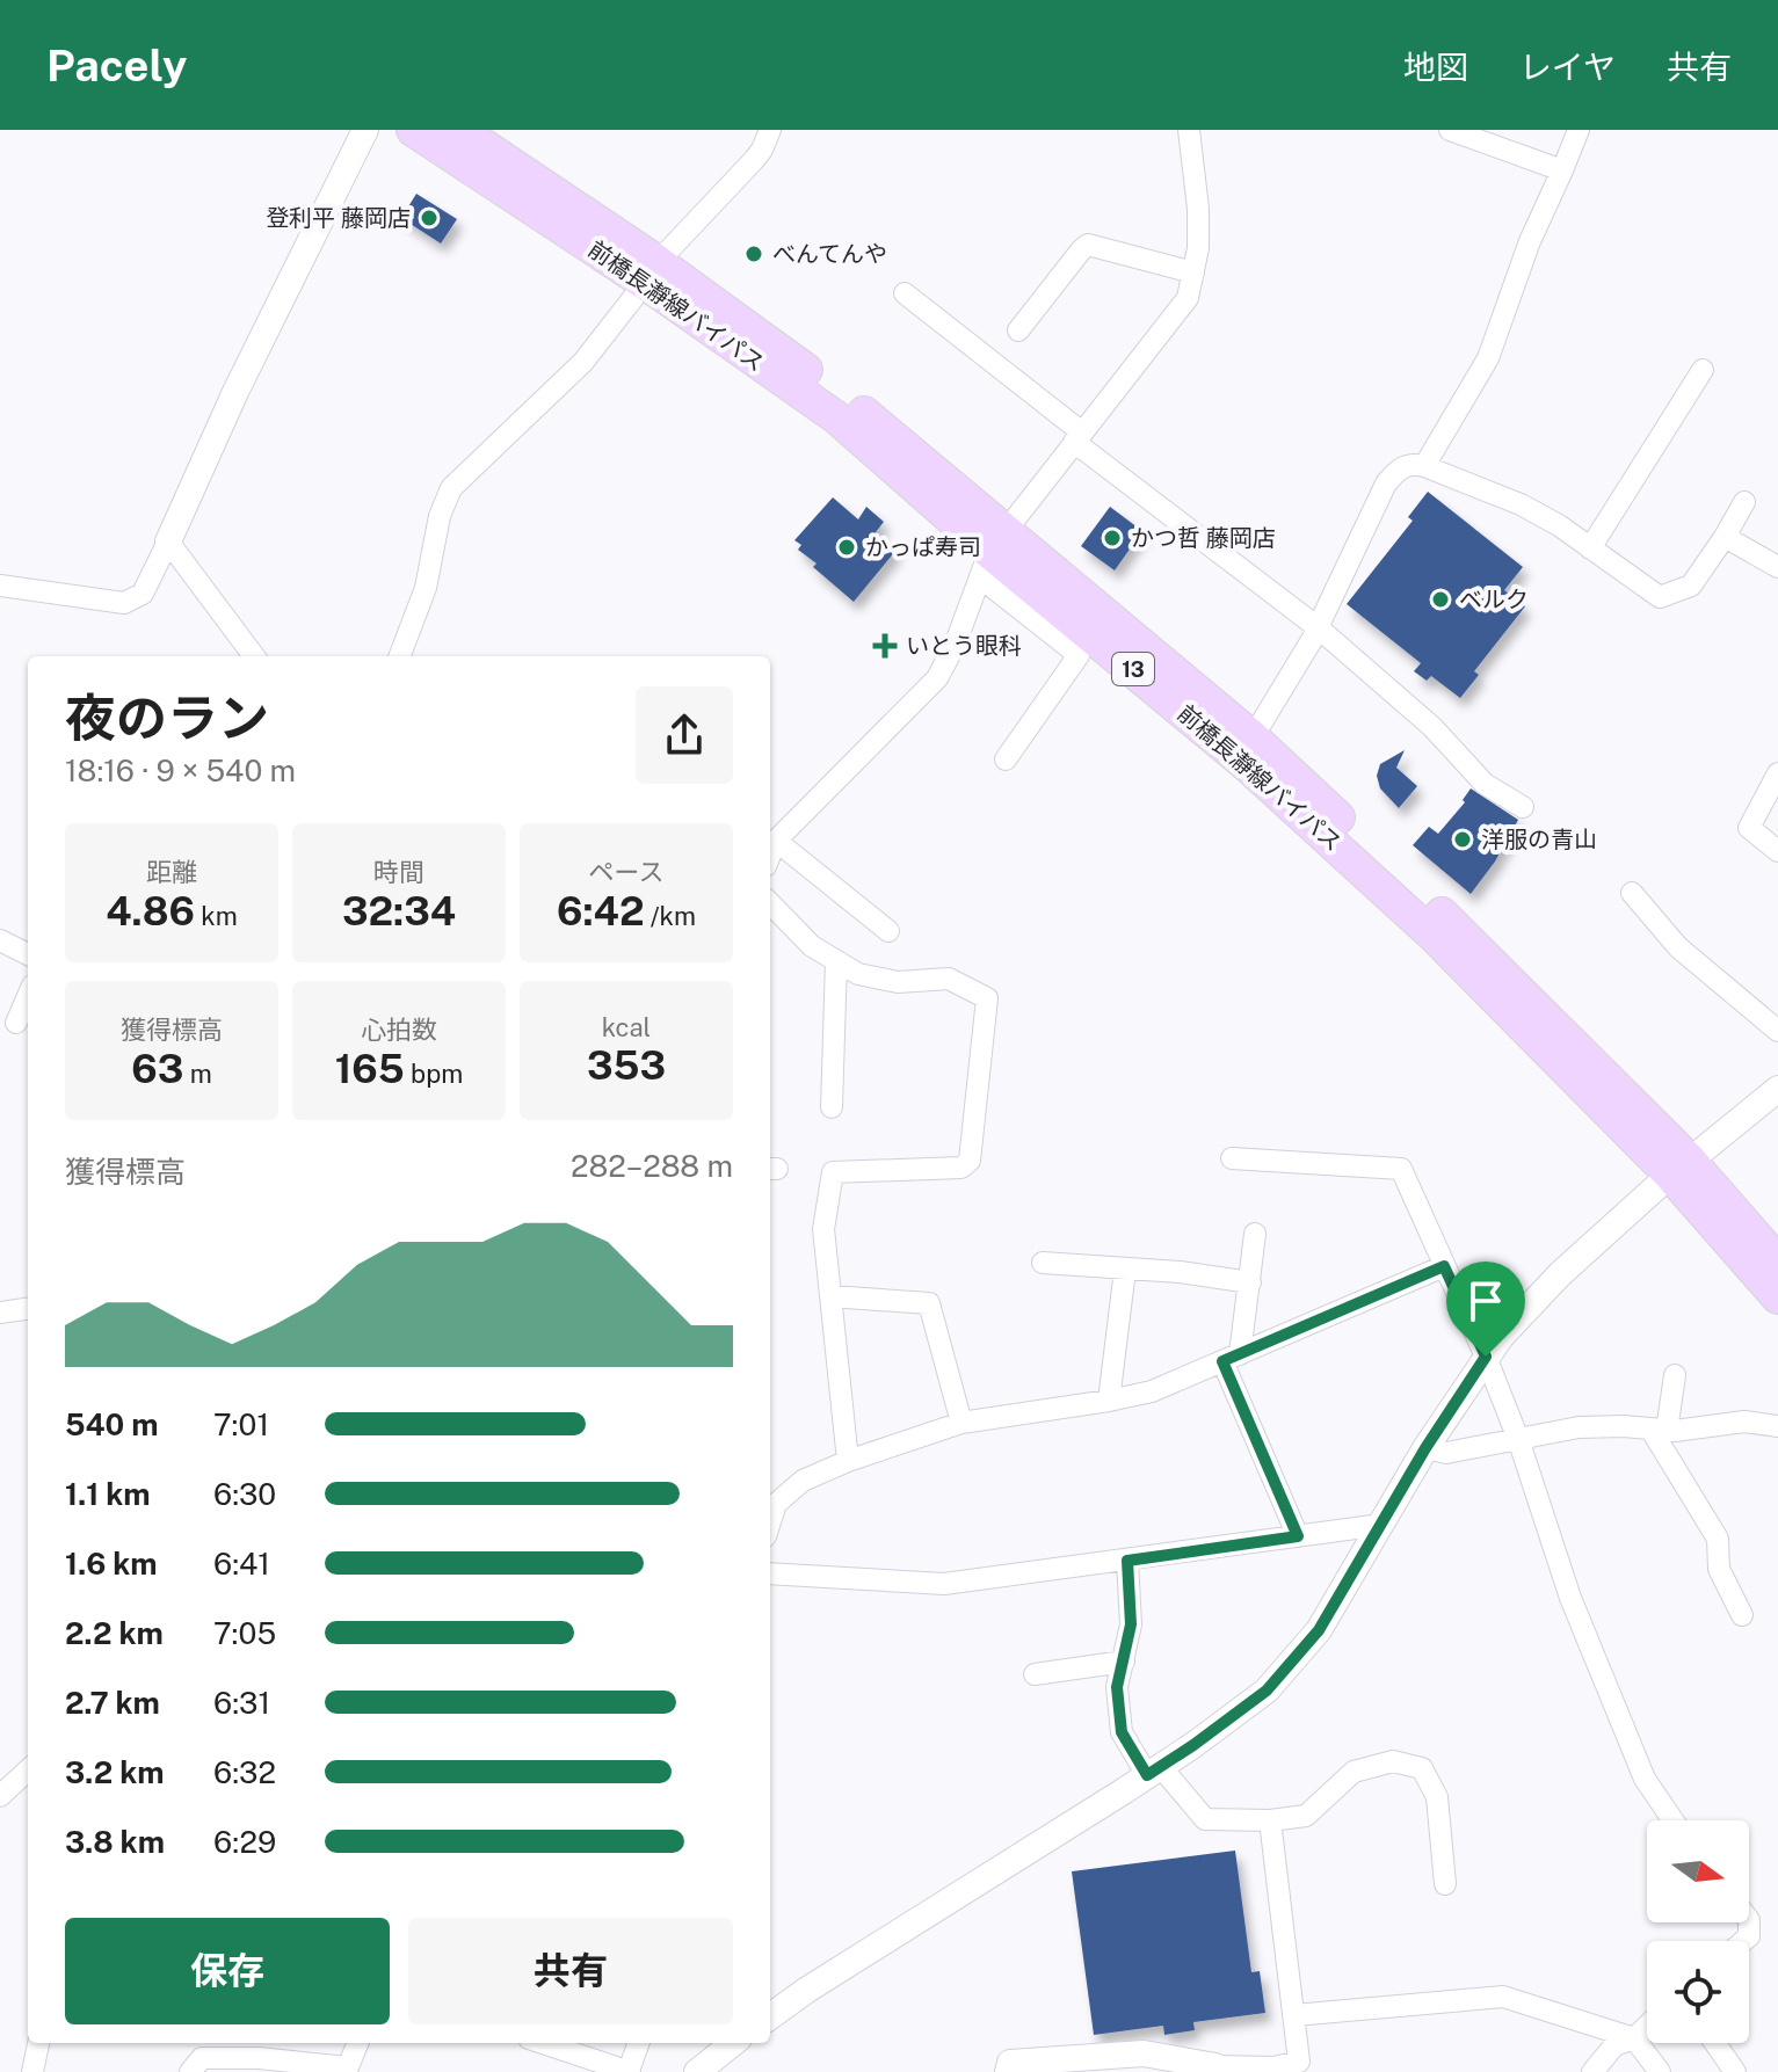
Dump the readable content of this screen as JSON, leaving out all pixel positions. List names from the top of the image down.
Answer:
{
  "streets": {
    "main road": ["前橋長瀞線バイパス", "13"]
  },
  "places": {
    "other": [
      "登利平 藤岡店",
      "べんてんや",
      "かつ哲 藤岡店",
      "かっぱ寿司",
      "ベルク",
      "洋服の青山"
    ],
    "health": ["いとう眼科"]
  },
  "north": "right",
  "page": {
    "header": "Pacely",
    "nav": ["地図", "レイヤ", "共有"],
    "heading": ["夜のラン", "18:16 · 9 × 540 m"],
    "stats": [
      ["距離", "4.86 km"],
      ["時間", "32:34"],
      ["ペース", "6:42 /km"],
      ["獲得標高", "63 m"],
      ["心拍数", "165 bpm"],
      ["kcal", "353"]
    ],
    "chart": ["獲得標高", "282–288 m"],
    "list": [
      {
        "name": "540 m",
        "note": "7:01"
      },
      {
        "name": "1.1 km",
        "note": "6:30"
      },
      {
        "name": "1.6 km",
        "note": "6:41"
      },
      {
        "name": "2.2 km",
        "note": "7:05"
      },
      {
        "name": "2.7 km",
        "note": "6:31"
      },
      {
        "name": "3.2 km",
        "note": "6:32"
      },
      {
        "name": "3.8 km",
        "note": "6:29"
      }
    ],
    "buttons": ["保存", "共有"]
  }
}
